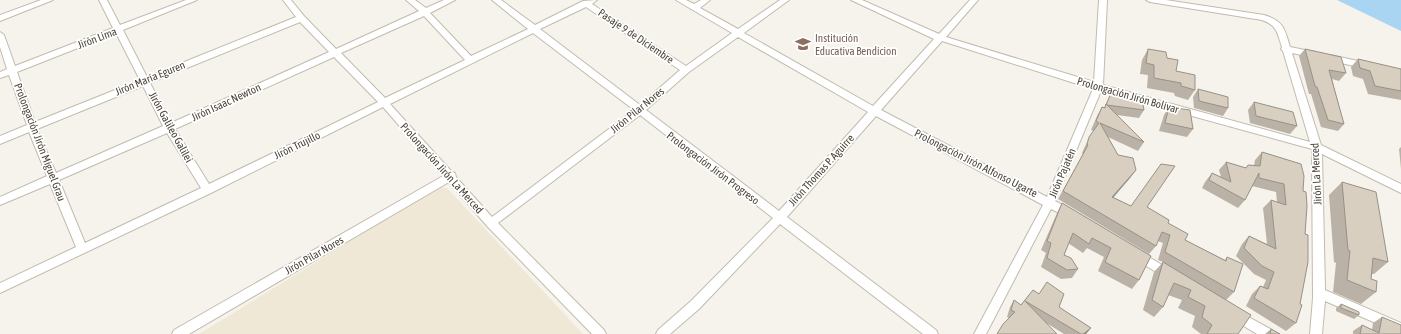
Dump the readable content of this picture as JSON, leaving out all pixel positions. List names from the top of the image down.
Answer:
{
  "streets": {
    "street": [
      "Pasaje 9 de Diciembre",
      "Jirón Lima",
      "Jirón María Eguren",
      "Prolongación Jirón Bolívar",
      "Jirón Isaac Newton",
      "Jirón Pilar Nores",
      "Jirón Galileo Galilei",
      "Prolongación Jirón Miguel Grau",
      "Jirón Trujillo",
      "Prolongación Jirón Alfonso Ugarte",
      "Prolongación Jirón La Merced",
      "Prolongación Jirón Progreso",
      "Jirón Thomas P. Aguirre",
      "Jirón Pajatén",
      "Jirón La Merced"
    ]
  },
  "crossings": [
    ["Pasaje 9 de Diciembre", "Jirón Pilar Nores"],
    ["Pasaje 9 de Diciembre", "Jirón Trujillo"],
    ["Jirón Lima", "Jirón Galileo Galilei"],
    ["Jirón Lima", "Prolongación Jirón Miguel Grau"],
    ["Jirón María Eguren", "Jirón Galileo Galilei"],
    ["Jirón María Eguren", "Prolongación Jirón Miguel Grau"],
    ["Jirón María Eguren", "Prolongación Jirón La Merced"],
    ["Prolongación Jirón Bolívar", "Jirón Thomas P. Aguirre"],
    ["Prolongación Jirón Bolívar", "Jirón Pajatén"],
    ["Prolongación Jirón Bolívar", "Jirón La Merced"],
    ["Jirón Isaac Newton", "Jirón Galileo Galilei"],
    ["Jirón Isaac Newton", "Prolongación Jirón Miguel Grau"],
    ["Jirón Isaac Newton", "Prolongación Jirón La Merced"],
    ["Jirón Pilar Nores", "Prolongación Jirón Alfonso Ugarte"],
    ["Jirón Pilar Nores", "Prolongación Jirón La Merced"],
    ["Jirón Pilar Nores", "Prolongación Jirón Progreso"],
    ["Jirón Galileo Galilei", "Jirón Trujillo"],
    ["Prolongación Jirón Miguel Grau", "Jirón Trujillo"],
    ["Jirón Trujillo", "Prolongación Jirón La Merced"],
    ["Jirón Trujillo", "Prolongación Jirón Progreso"],
    ["Prolongación Jirón Alfonso Ugarte", "Jirón Thomas P. Aguirre"],
    ["Prolongación Jirón Alfonso Ugarte", "Jirón Pajatén"],
    ["Prolongación Jirón Progreso", "Jirón Thomas P. Aguirre"]
  ],
  "places": {
    "school or university": ["Institución Educativa Bendicion"]
  }
}
